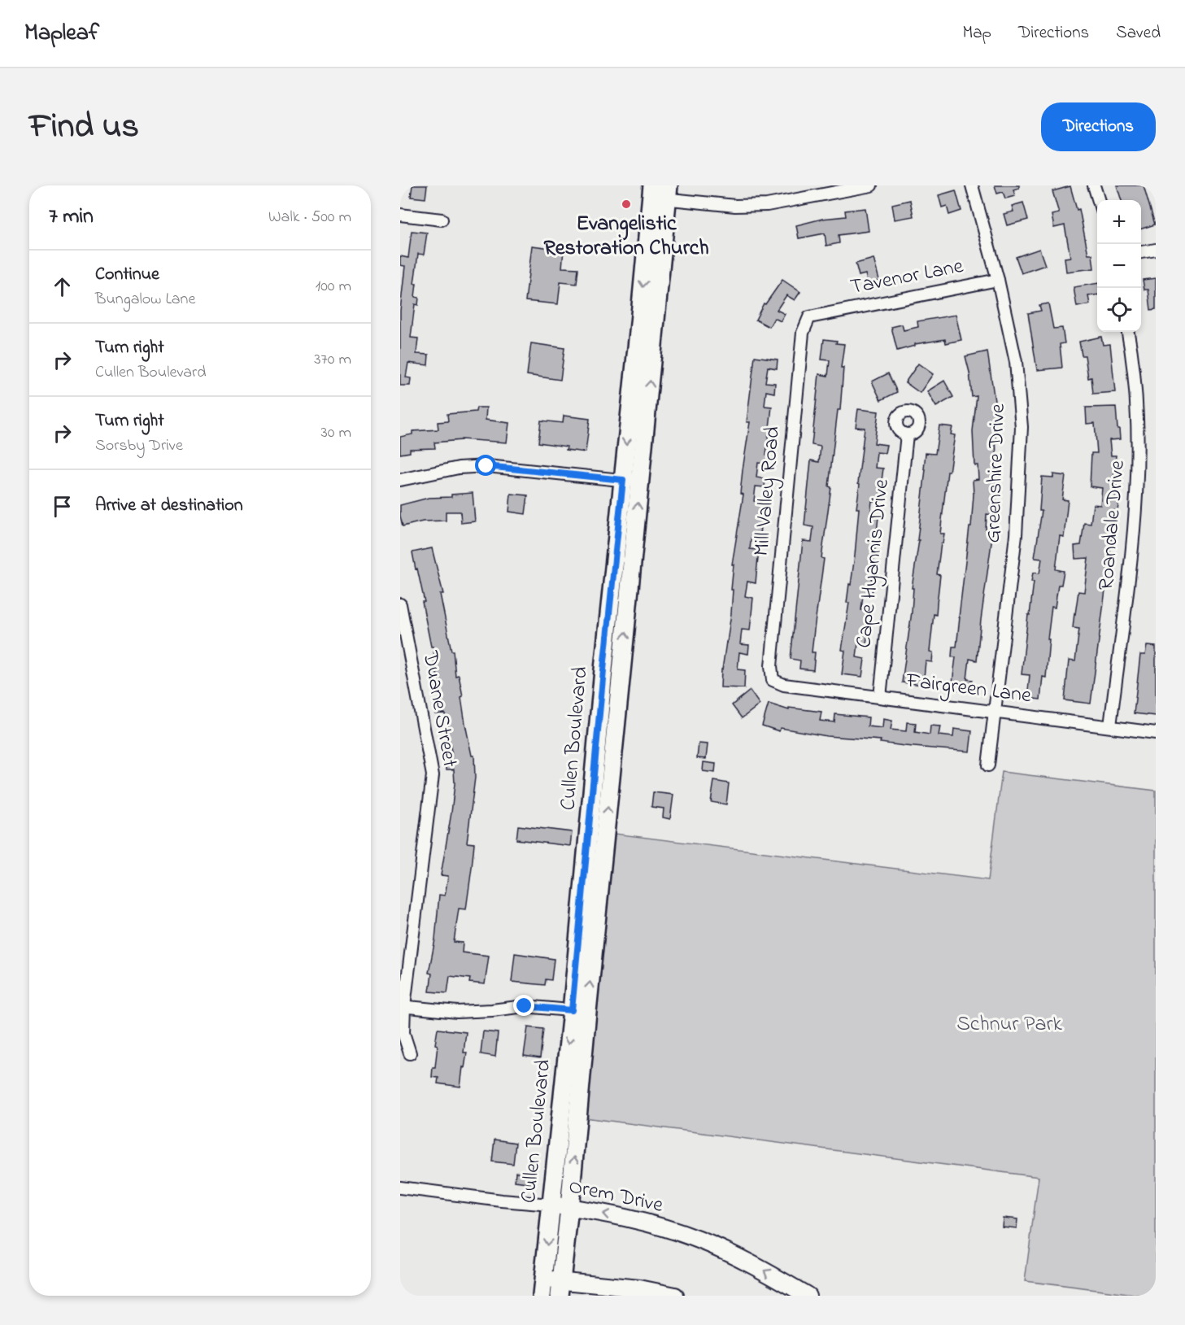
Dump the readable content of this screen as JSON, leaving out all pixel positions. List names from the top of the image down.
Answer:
{
  "streets": {
    "main road": ["Cullen Boulevard", "Orem Drive"],
    "street": [
      "Tavenor Lane",
      "Greenshire Drive",
      "Mill Valley Road",
      "Roandale Drive",
      "Cape Hyannis Drive",
      "Fairgreen Lane",
      "Duane Street"
    ]
  },
  "crossings": [
    ["Tavenor Lane", "Greenshire Drive"],
    ["Tavenor Lane", "Mill Valley Road"],
    ["Greenshire Drive", "Fairgreen Lane"],
    ["Mill Valley Road", "Fairgreen Lane"],
    ["Roandale Drive", "Fairgreen Lane"],
    ["Cape Hyannis Drive", "Fairgreen Lane"],
    ["Cullen Boulevard", "Orem Drive"]
  ],
  "one_way": ["Orem Drive"],
  "parks": ["Schnur Park"],
  "places": ["Evangelistic Restoration Church"],
  "page": {
    "header": "Mapleaf",
    "nav": ["Map", "Directions", "Saved"],
    "title": "Find us",
    "buttons": "Directions",
    "heading": ["7 min", "Walk · 500 m"],
    "map_buttons": ["+", "−"],
    "list": [
      ["Continue", "Bungalow Lane", "100 m"],
      ["Turn right", "Cullen Boulevard", "370 m"],
      ["Turn right", "Sorsby Drive", "30 m"],
      "Arrive at destination"
    ]
  }
}
